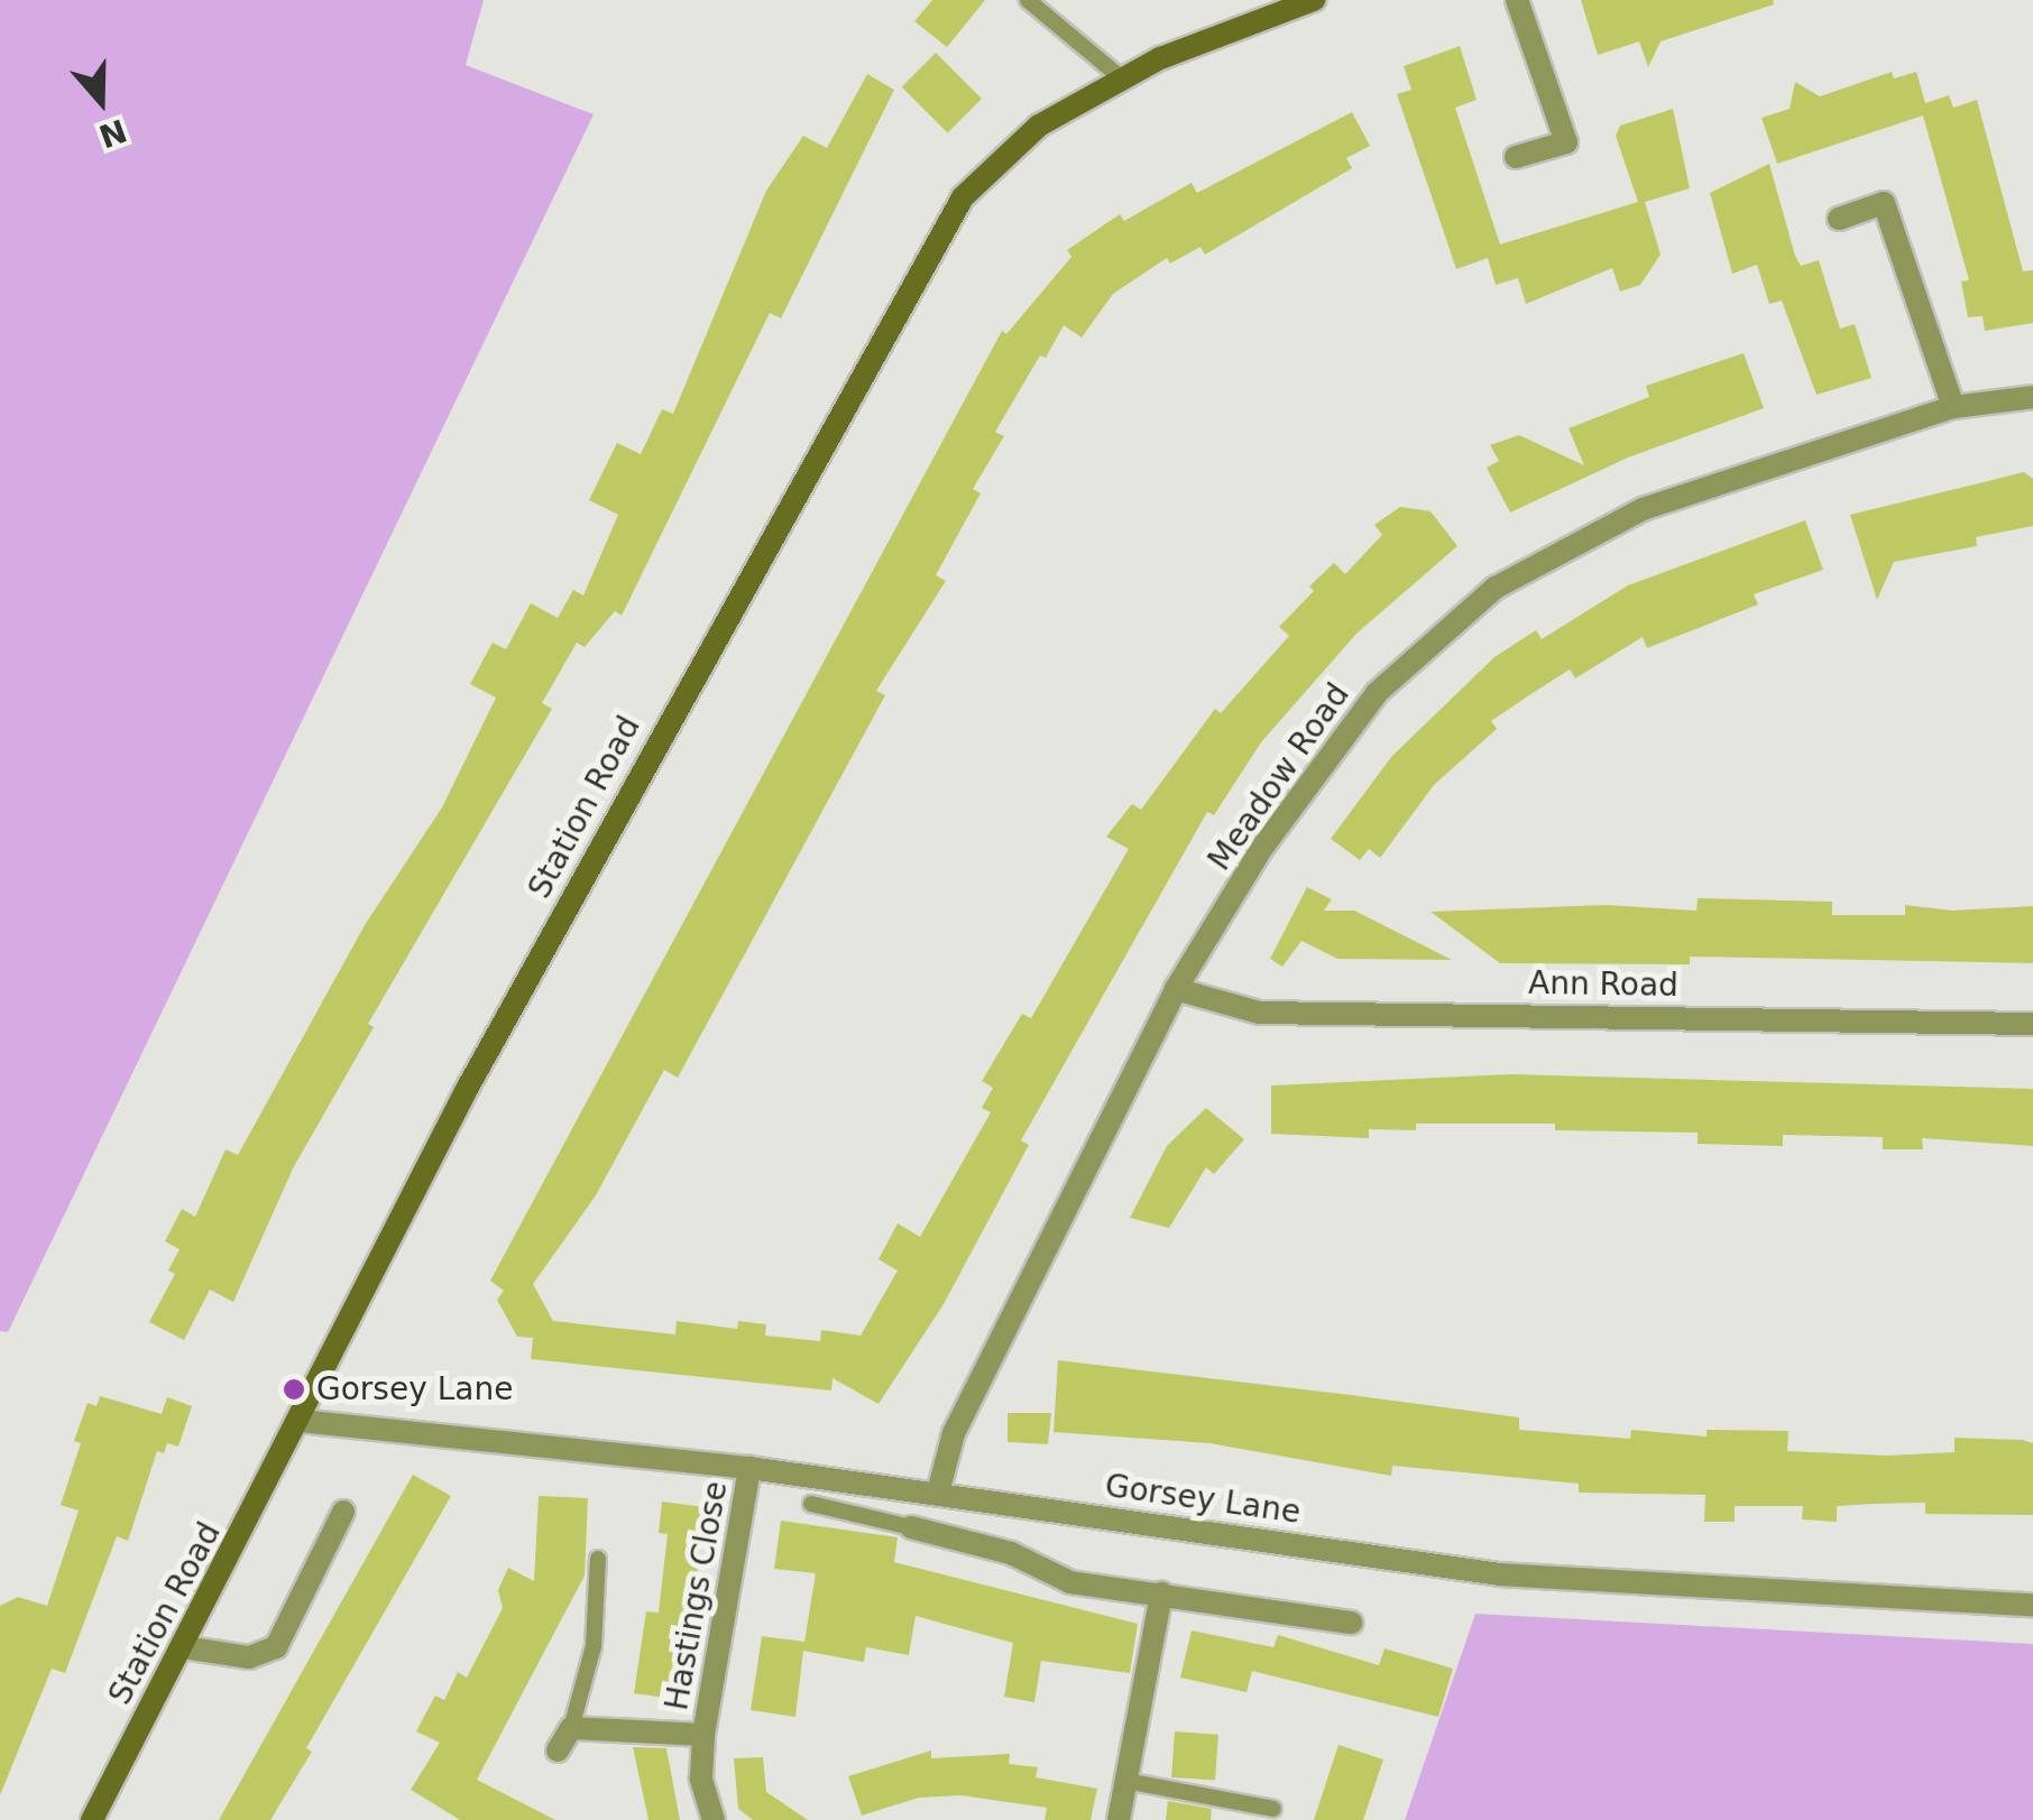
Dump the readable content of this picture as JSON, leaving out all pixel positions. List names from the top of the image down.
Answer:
{
  "streets": {
    "street": [
      "Meadow Road",
      "Station Road",
      "Ann Road",
      "Gorsey Lane",
      "Hastings Close"
    ]
  },
  "crossings": [
    ["Meadow Road", "Ann Road"],
    ["Meadow Road", "Gorsey Lane"],
    ["Station Road", "Gorsey Lane"],
    ["Gorsey Lane", "Hastings Close"]
  ],
  "places": ["Gorsey Lane"],
  "north": "bottom"
}
